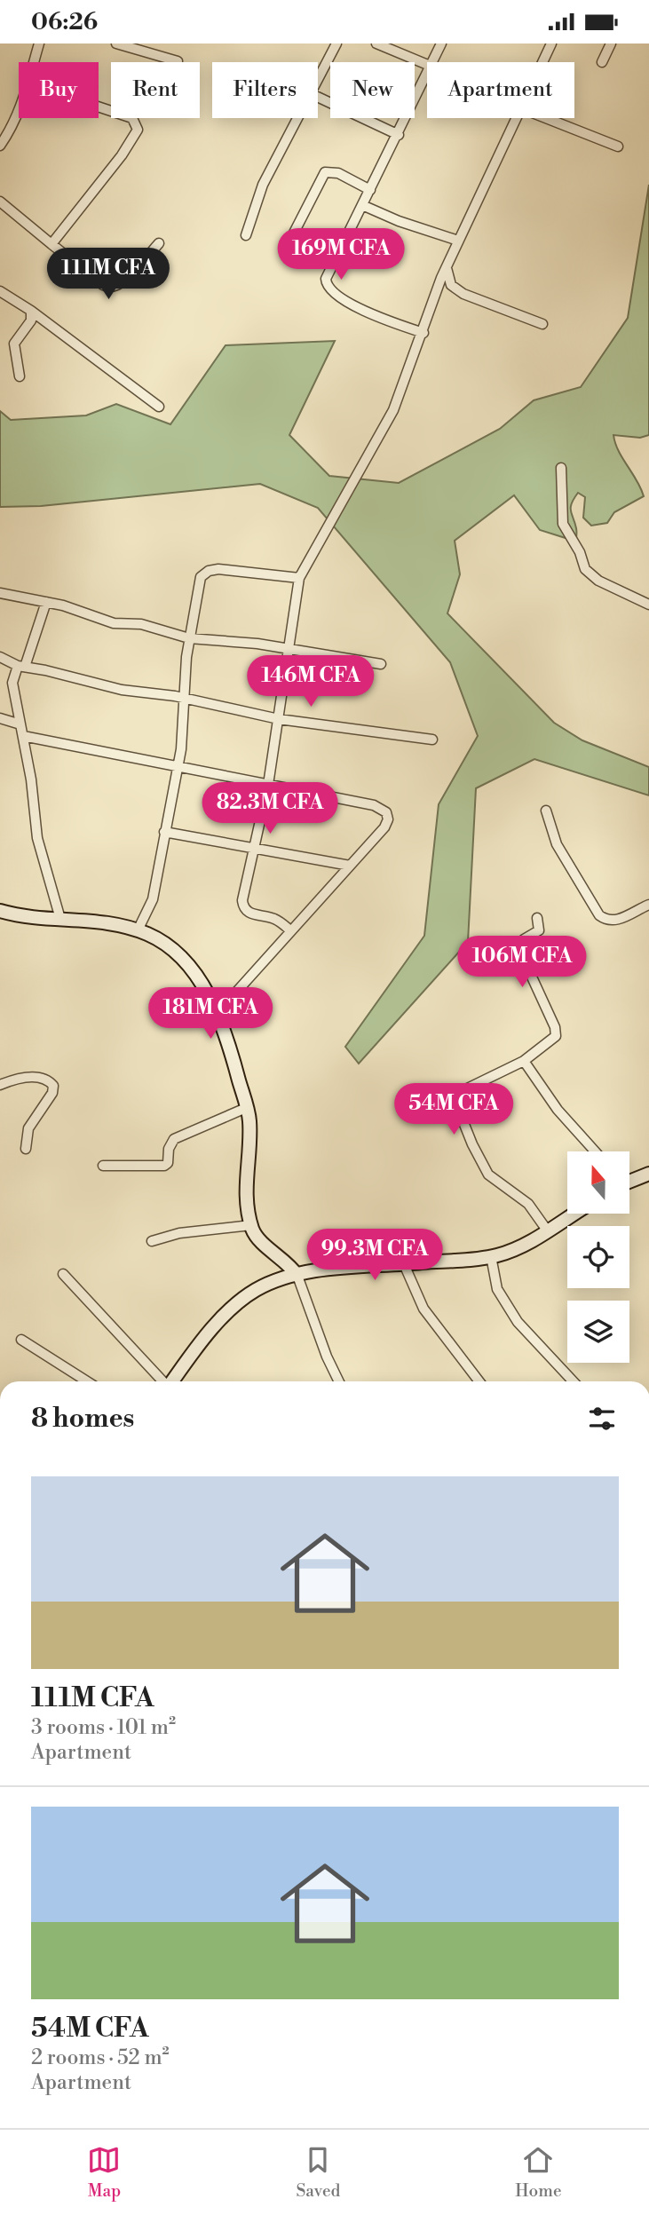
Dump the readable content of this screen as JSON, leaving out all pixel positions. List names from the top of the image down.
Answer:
{
  "north": "top",
  "page": {
    "status": "06:26",
    "chip": [
      "Buy",
      "Rent",
      "Filters",
      "New",
      "Apartment"
    ],
    "price": [
      "169M CFA",
      "111M CFA",
      "146M CFA",
      "82.3M CFA",
      "106M CFA",
      "181M CFA",
      "54M CFA",
      "99.3M CFA"
    ],
    "heading": "8 homes",
    "list": [
      {
        "name": "111M CFA",
        "note": "3 rooms · 101 m² · Apartment"
      },
      {
        "name": "54M CFA",
        "note": "2 rooms · 52 m² · Apartment"
      }
    ],
    "tabs": ["Map", "Saved", "Home"]
  }
}
